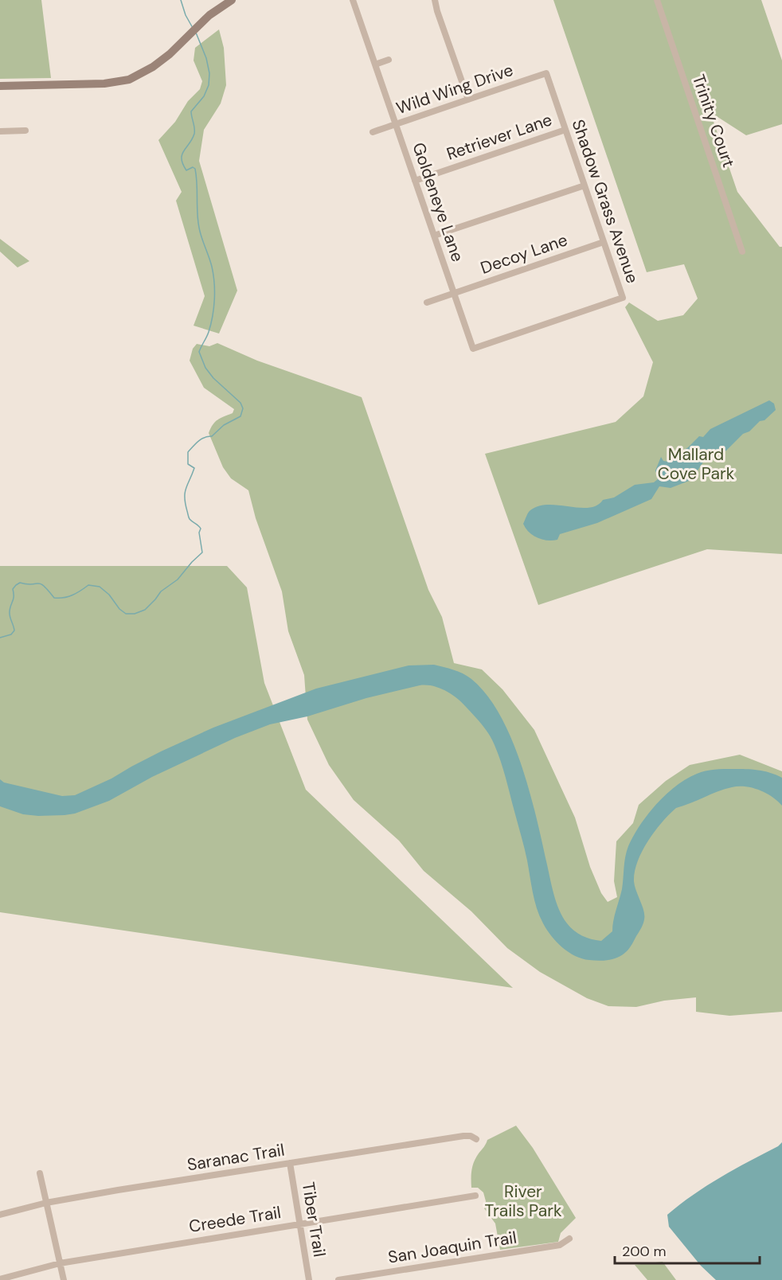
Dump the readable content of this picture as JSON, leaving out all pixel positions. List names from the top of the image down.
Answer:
{
  "streets": {
    "street": [
      "Wild Wing Drive",
      "Trinity Court",
      "Retriever Lane",
      "Shadow Grass Avenue",
      "Goldeneye Lane",
      "Decoy Lane",
      "Saranac Trail",
      "Creede Trail",
      "Tiber Trail",
      "San Joaquin Trail"
    ]
  },
  "crossings": [
    ["Wild Wing Drive", "Shadow Grass Avenue"],
    ["Wild Wing Drive", "Goldeneye Lane"],
    ["Retriever Lane", "Shadow Grass Avenue"],
    ["Retriever Lane", "Goldeneye Lane"],
    ["Shadow Grass Avenue", "Goldeneye Lane"],
    ["Shadow Grass Avenue", "Decoy Lane"],
    ["Goldeneye Lane", "Decoy Lane"],
    ["Saranac Trail", "Tiber Trail"],
    ["Creede Trail", "Tiber Trail"]
  ],
  "parks": ["Mallard Cove Park", "River Trails Park"],
  "scale_bar": "200 m"
}
